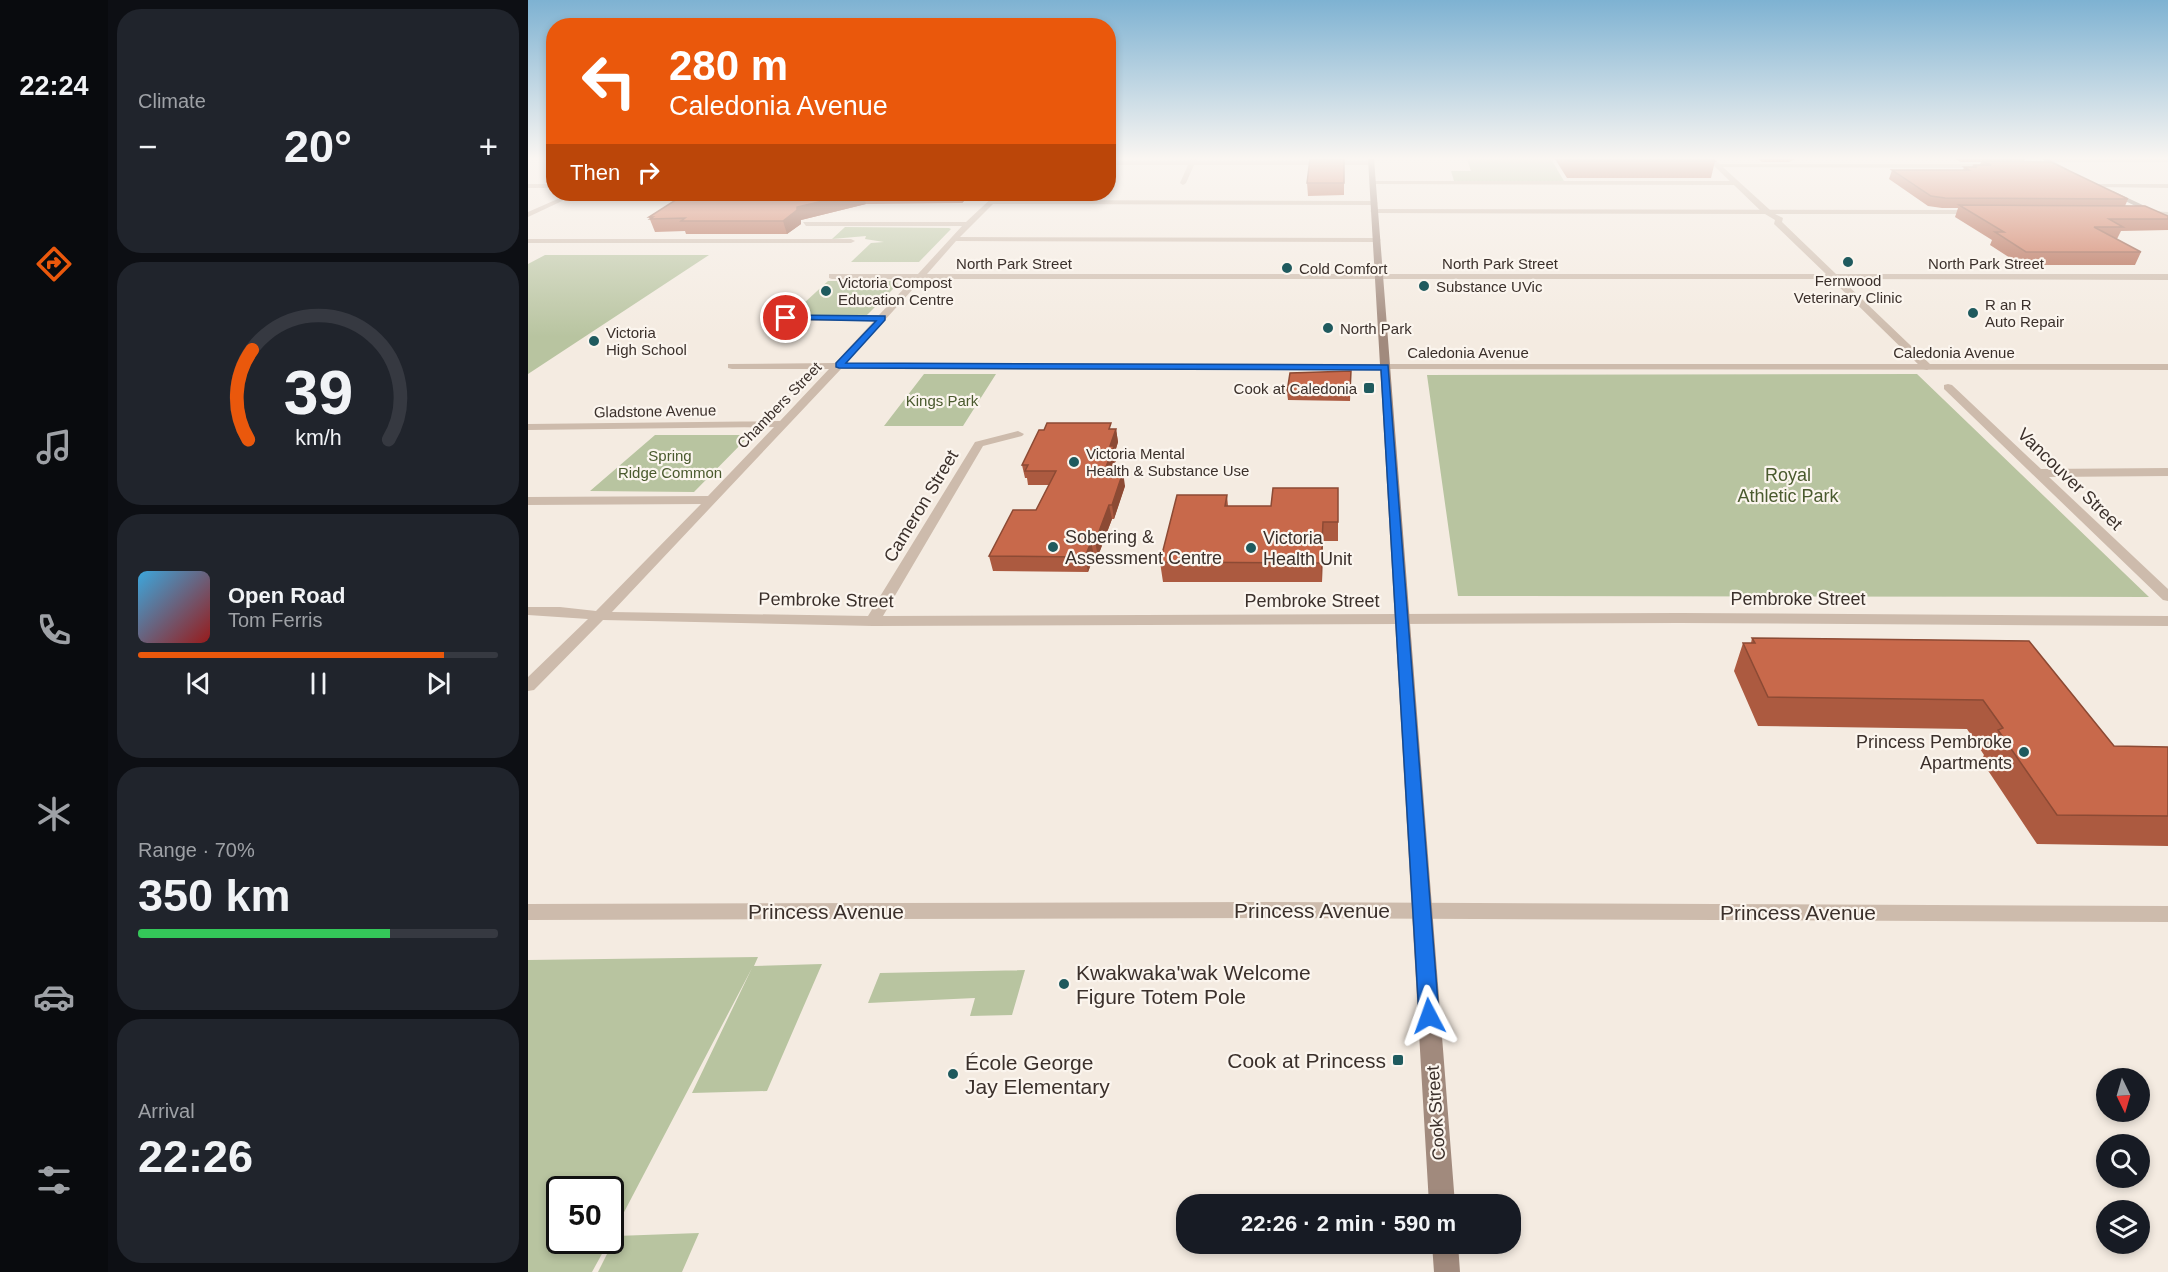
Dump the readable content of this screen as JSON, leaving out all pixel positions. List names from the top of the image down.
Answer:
{
  "streets": {
    "main road": ["Cook Street"],
    "street": [
      "North Park Street",
      "Caledonia Avenue",
      "Chambers Street",
      "Gladstone Avenue",
      "Vancouver Street",
      "Cameron Street",
      "Pembroke Street",
      "Princess Avenue"
    ]
  },
  "crossings": [
    ["North Park Street", "Chambers Street"],
    ["North Park Street", "Cook Street"],
    ["Caledonia Avenue", "Chambers Street"],
    ["Caledonia Avenue", "Cook Street"],
    ["Chambers Street", "Gladstone Avenue"],
    ["Chambers Street", "Pembroke Street"],
    ["Cameron Street", "Pembroke Street"],
    ["Pembroke Street", "Cook Street"],
    ["Princess Avenue", "Cook Street"]
  ],
  "parks": ["Kings Park", "Spring Ridge Common", "Royal Athletic Park"],
  "places": {
    "other": [
      "Fernwood Veterinary Clinic",
      "Cold Comfort",
      "Substance UVic",
      "Victoria Compost Education Centre",
      "R an R Auto Repair",
      "North Park",
      "Victoria High School",
      "Victoria Mental Health & Substance Use",
      "Sobering & Assessment Centre",
      "Victoria Health Unit",
      "Princess Pembroke Apartments",
      "Kwakwaka'wak Welcome Figure Totem Pole",
      "École George Jay Elementary"
    ],
    "transit": ["Cook at Caledonia", "Cook at Princess"]
  },
  "north": "bottom",
  "page": {
    "tabs": "22:24",
    "tile": [
      "Climate",
      ["Range · 70%", "350 km"],
      ["Arrival", "22:26"]
    ],
    "turn": ["280 m", "Caledonia Avenue"],
    "heat": ["−", "20°", "+"],
    "then": "Then",
    "song": ["Open Road", "Tom Ferris"],
    "limit": "50",
    "trip": "22:26 · 2 min · 590 m",
    "gauge": ["39", "km/h"]
  }
}
